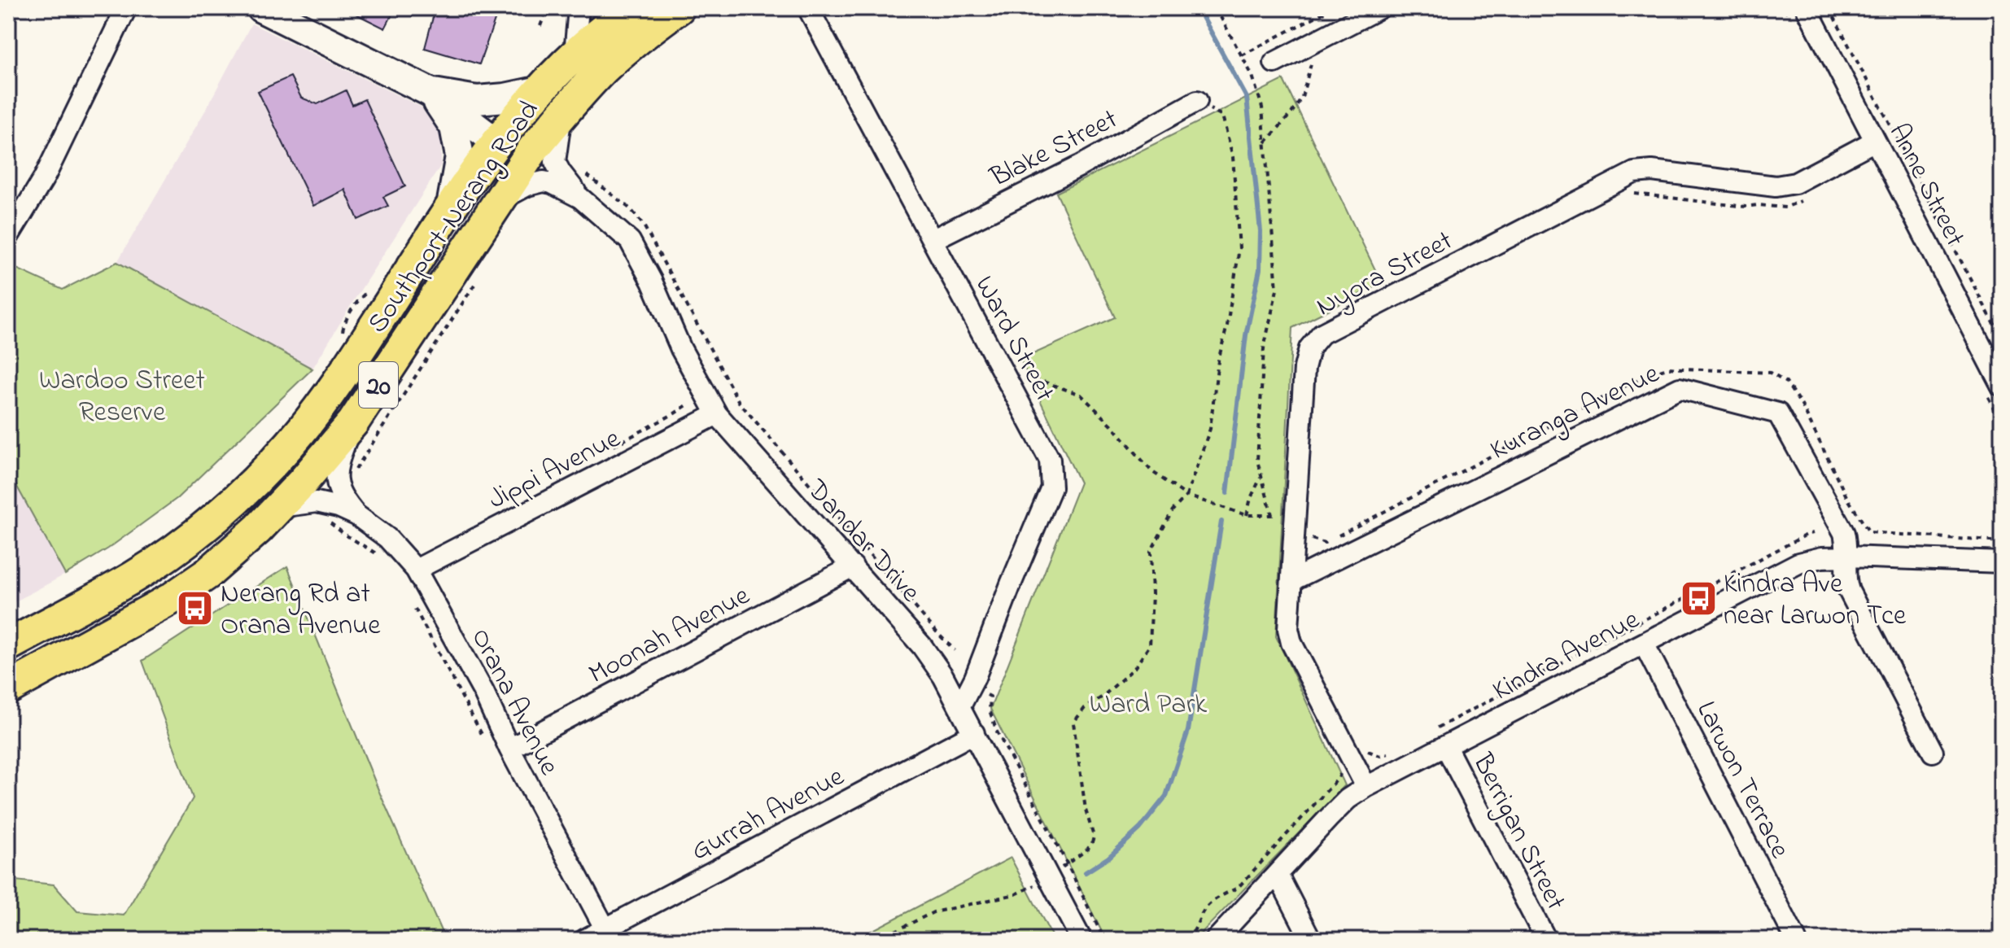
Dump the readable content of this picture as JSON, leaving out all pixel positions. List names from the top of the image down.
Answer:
{
  "streets": {
    "main road": ["Southport-Nerang Road", "20"],
    "street": [
      "Blake Street",
      "Anne Street",
      "Nyora Street",
      "Ward Street",
      "Kuranga Avenue",
      "Jippi Avenue",
      "Dandar Drive",
      "Moonah Avenue",
      "Kindra Avenue",
      "Orana Avenue",
      "Larwon Terrace",
      "Gurrah Avenue",
      "Berrigan Street"
    ]
  },
  "crossings": [
    ["Blake Street", "Ward Street"],
    ["Anne Street", "Nyora Street"],
    ["Southport-Nerang Road", "Dandar Drive"],
    ["Southport-Nerang Road", "Orana Avenue"],
    ["Nyora Street", "Kuranga Avenue"],
    ["Nyora Street", "Kindra Avenue"],
    ["Ward Street", "Dandar Drive"],
    ["Kuranga Avenue", "Kindra Avenue"],
    ["Jippi Avenue", "Dandar Drive"],
    ["Jippi Avenue", "Orana Avenue"],
    ["Dandar Drive", "Moonah Avenue"],
    ["Dandar Drive", "Gurrah Avenue"],
    ["Moonah Avenue", "Orana Avenue"],
    ["Kindra Avenue", "Larwon Terrace"],
    ["Kindra Avenue", "Berrigan Street"],
    ["Orana Avenue", "Gurrah Avenue"]
  ],
  "parks": ["Wardoo Street Reserve", "Ward Park"],
  "places": {
    "bus stop": ["Kindra Ave near Larwon Tce", "Nerang Rd at Orana Avenue"]
  }
}
